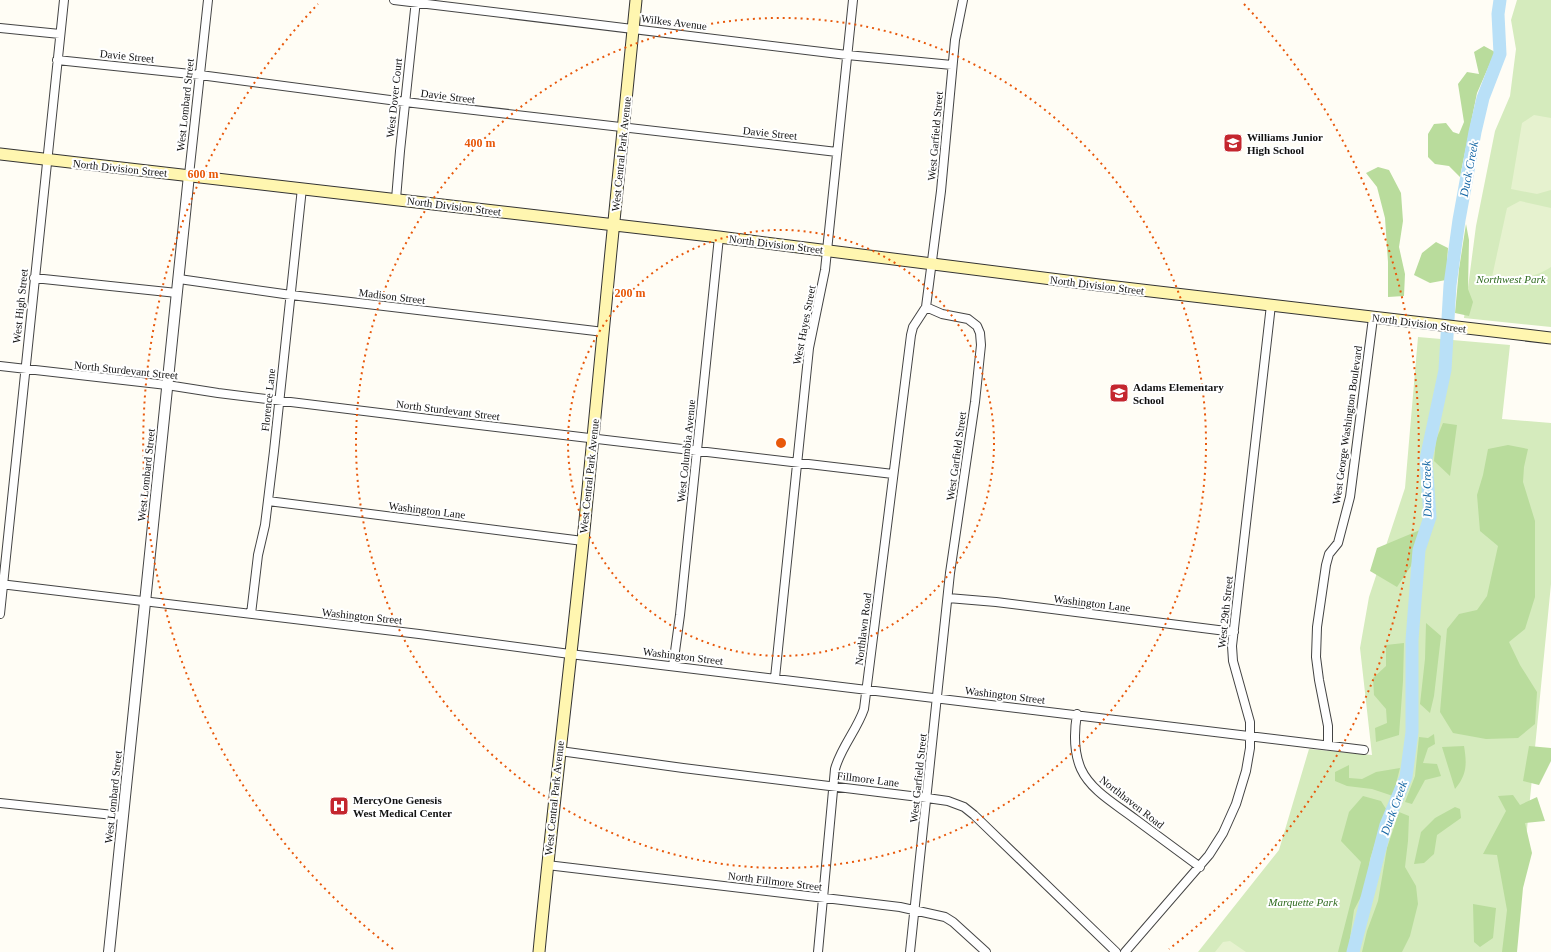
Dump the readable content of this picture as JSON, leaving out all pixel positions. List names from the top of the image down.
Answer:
{
  "streets": {
    "main road": ["West Central Park Avenue", "North Division Street"],
    "street": [
      "Wilkes Avenue",
      "Davie Street",
      "West Dover Court",
      "West Lombard Street",
      "West Garfield Street",
      "Madison Street",
      "West High Street",
      "West Hayes Street",
      "North Sturdevant Street",
      "Florence Lane",
      "West George Washington Boulevard",
      "West Columbia Avenue",
      "Washington Lane",
      "West 29th Street",
      "Washington Street",
      "Northlawn Road",
      "Fillmore Lane",
      "Northhaven Road",
      "North Fillmore Street"
    ]
  },
  "crossings": [
    ["Wilkes Avenue", "West Dover Court"],
    ["Wilkes Avenue", "West Garfield Street"],
    ["Wilkes Avenue", "West Central Park Avenue"],
    ["Wilkes Avenue", "West Hayes Street"],
    ["Davie Street", "West Dover Court"],
    ["Davie Street", "West Lombard Street"],
    ["Davie Street", "West Central Park Avenue"],
    ["Davie Street", "West High Street"],
    ["Davie Street", "West Hayes Street"],
    ["West Dover Court", "North Division Street"],
    ["West Lombard Street", "North Division Street"],
    ["West Lombard Street", "Madison Street"],
    ["West Lombard Street", "North Sturdevant Street"],
    ["West Lombard Street", "Washington Street"],
    ["West Garfield Street", "North Division Street"],
    ["West Garfield Street", "Washington Lane"],
    ["West Garfield Street", "Washington Street"],
    ["West Garfield Street", "Northlawn Road"],
    ["West Garfield Street", "Fillmore Lane"],
    ["West Garfield Street", "North Fillmore Street"],
    ["West Central Park Avenue", "North Division Street"],
    ["West Central Park Avenue", "Madison Street"],
    ["West Central Park Avenue", "North Sturdevant Street"],
    ["West Central Park Avenue", "Washington Lane"],
    ["West Central Park Avenue", "Washington Street"],
    ["West Central Park Avenue", "Fillmore Lane"],
    ["West Central Park Avenue", "North Fillmore Street"],
    ["North Division Street", "West High Street"],
    ["North Division Street", "West Hayes Street"],
    ["North Division Street", "Florence Lane"],
    ["North Division Street", "West George Washington Boulevard"],
    ["North Division Street", "West Columbia Avenue"],
    ["North Division Street", "West 29th Street"],
    ["Madison Street", "Florence Lane"],
    ["West High Street", "North Sturdevant Street"],
    ["West High Street", "Washington Street"],
    ["West Hayes Street", "North Sturdevant Street"],
    ["West Hayes Street", "Washington Street"],
    ["North Sturdevant Street", "Florence Lane"],
    ["North Sturdevant Street", "West Columbia Avenue"],
    ["North Sturdevant Street", "Northlawn Road"],
    ["Florence Lane", "Washington Lane"],
    ["Florence Lane", "Washington Street"],
    ["West George Washington Boulevard", "Washington Street"],
    ["West Columbia Avenue", "Washington Street"],
    ["Washington Lane", "West 29th Street"],
    ["West 29th Street", "Washington Street"],
    ["West 29th Street", "Northhaven Road"],
    ["Washington Street", "Northlawn Road"],
    ["Washington Street", "Northhaven Road"],
    ["Northlawn Road", "Fillmore Lane"],
    ["Northlawn Road", "North Fillmore Street"]
  ],
  "water": ["Duck Creek"],
  "parks": ["Northwest Park", "Marquette Park"],
  "places": {
    "school or university": ["Williams Junior High School", "Adams Elementary School"],
    "hospital": ["MercyOne Genesis West Medical Center"]
  },
  "rings": ["400 m", "600 m", "200 m"]
}
